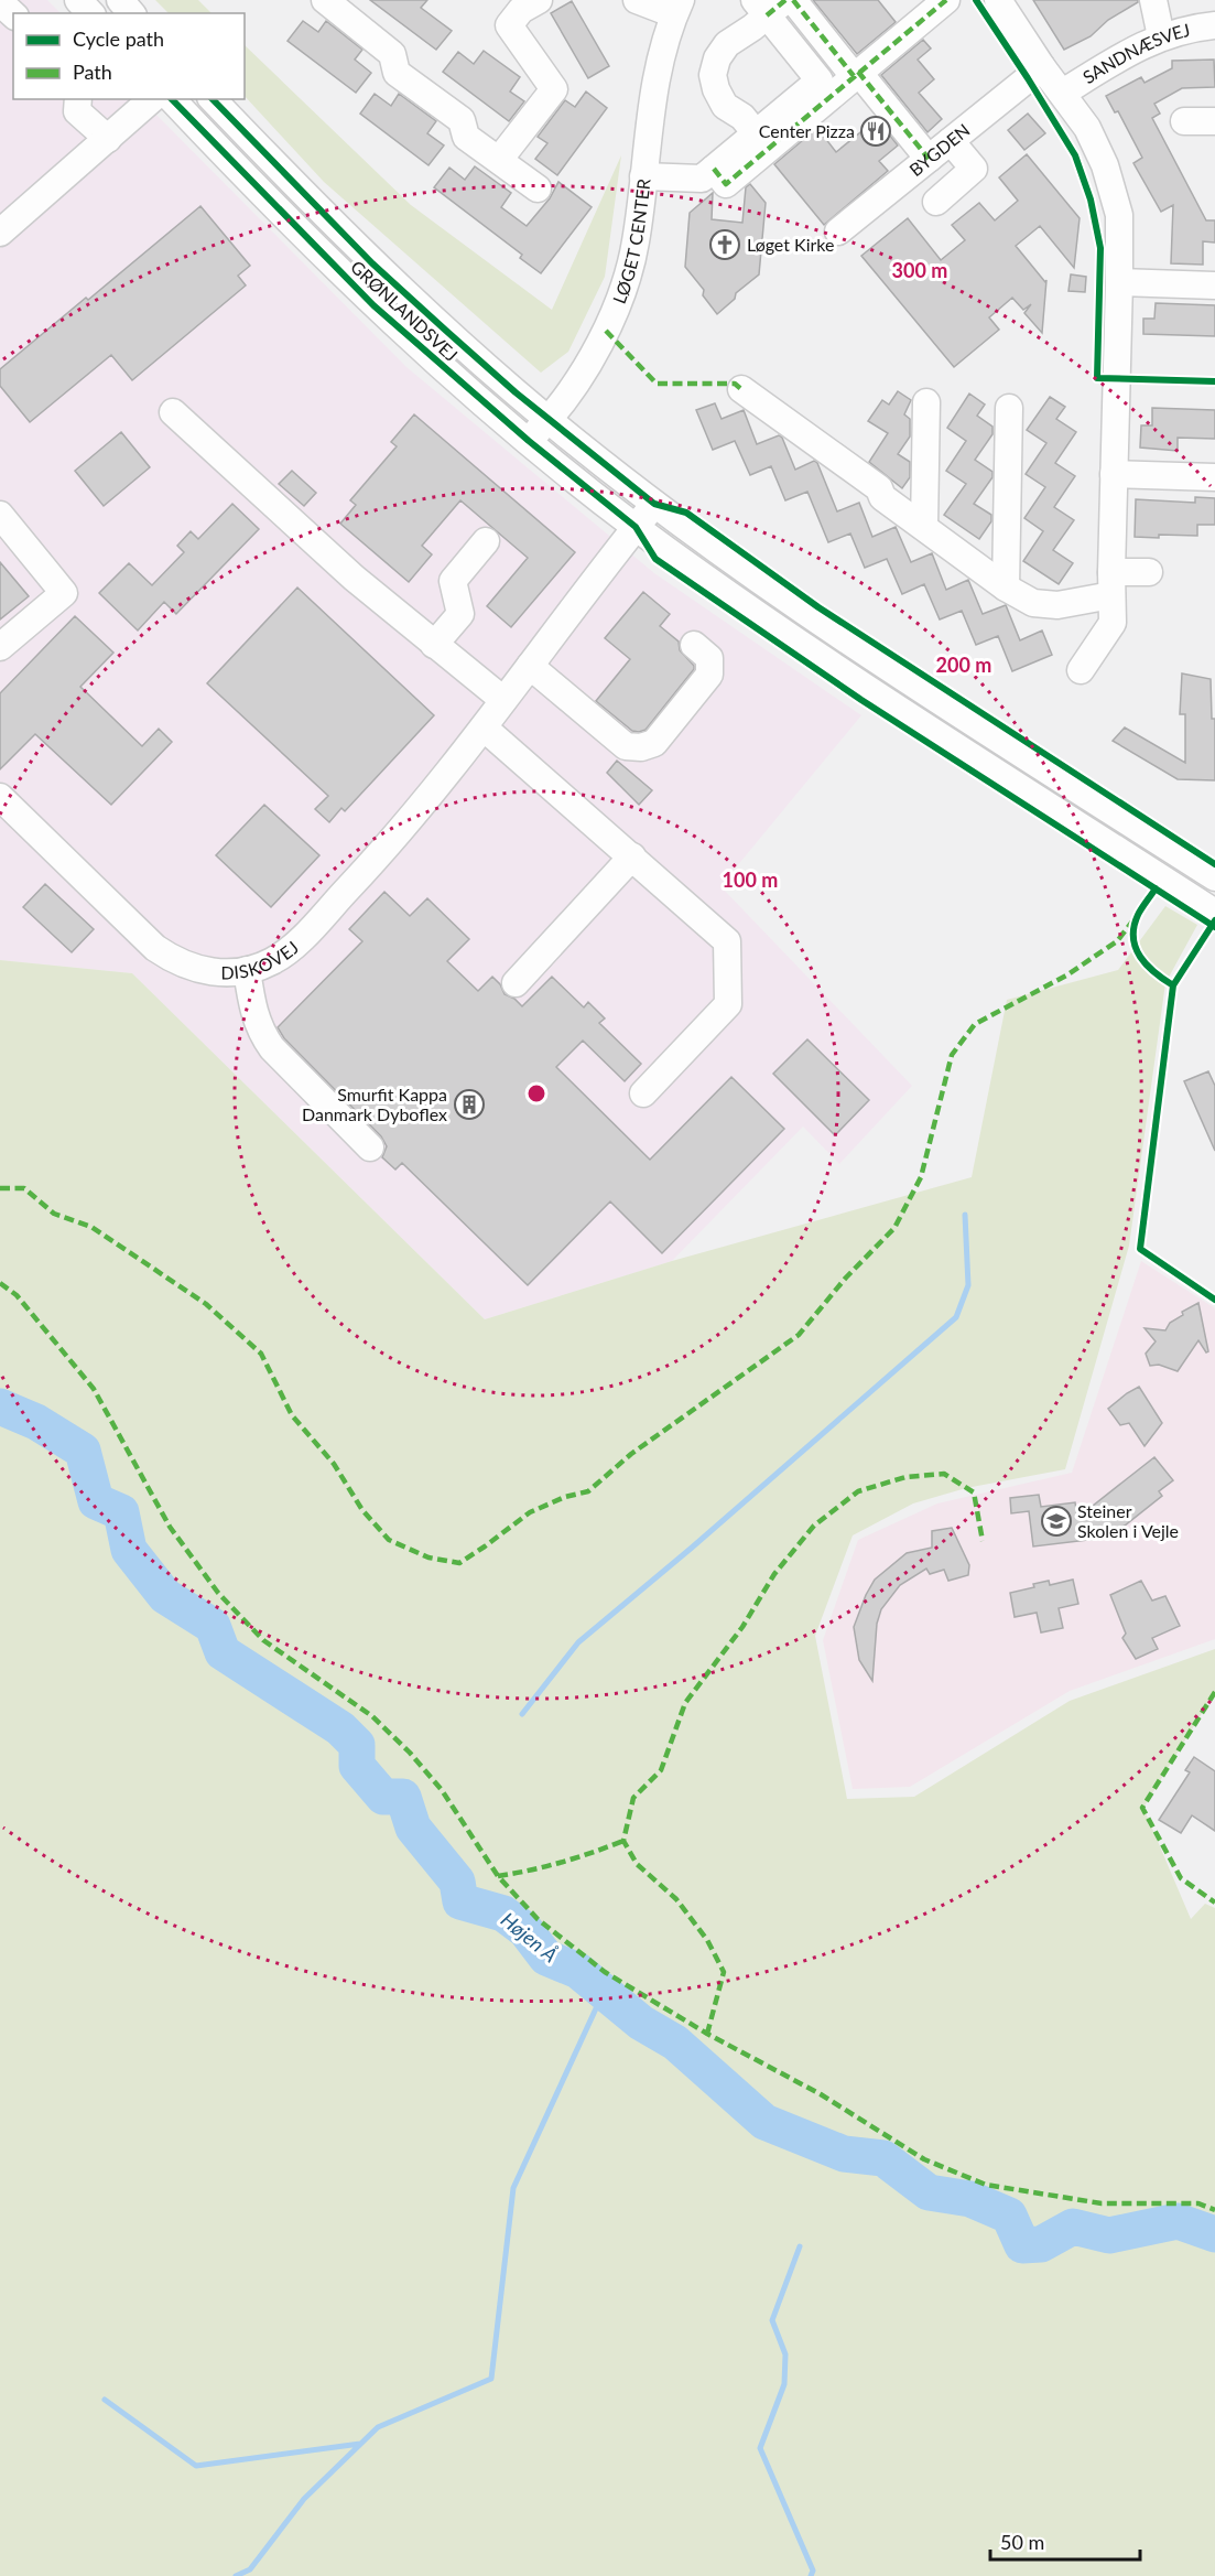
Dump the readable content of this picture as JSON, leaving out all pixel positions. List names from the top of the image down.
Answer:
{
  "streets": {
    "street": [
      "SANDNÆSVEJ",
      "BYGDEN",
      "LØGET CENTER",
      "GRØNLANDSVEJ",
      "DISKOVEJ"
    ]
  },
  "crossings": [
    ["LØGET CENTER", "GRØNLANDSVEJ"],
    ["GRØNLANDSVEJ", "DISKOVEJ"]
  ],
  "water": ["Højen Å"],
  "places": {
    "restaurant": ["Center Pizza"],
    "church": ["Løget Kirke"],
    "building": ["Smurfit Kappa Danmark Dyboflex"],
    "school or university": ["Steiner Skolen i Vejle"]
  },
  "legend": ["Cycle path", "Path"],
  "scale_bar": "50 m",
  "rings": ["300 m", "200 m", "100 m"]
}
